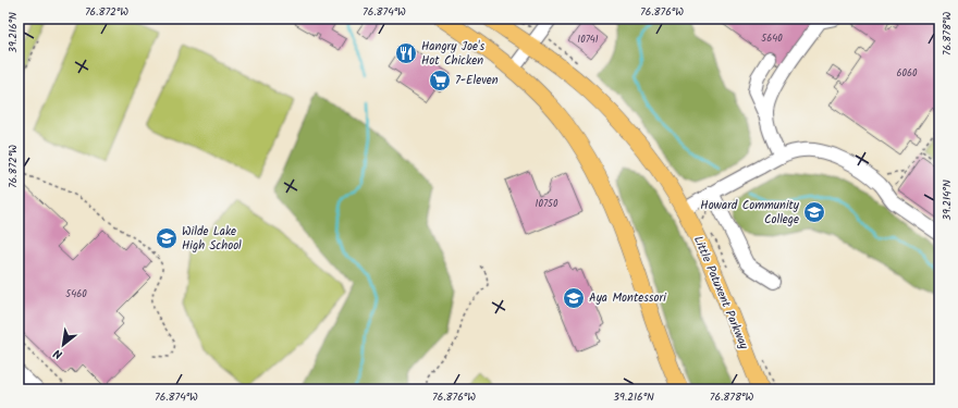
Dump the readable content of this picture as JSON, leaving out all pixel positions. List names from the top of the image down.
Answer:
{
  "streets": {
    "main road": ["Little Patuxent Parkway"]
  },
  "places": {
    "restaurant": ["Hangry Joe's Hot Chicken"],
    "supermarket": ["7-Eleven"],
    "school or university": ["Howard Community College", "Wilde Lake High School", "Aya Montessori"]
  },
  "house_numbers": [
    "5640",
    "10741",
    "6060",
    "10750",
    "5460"
  ],
  "north": "bottom left",
  "coordinates": [
    "76.872°W",
    "76.874°W",
    "76.876°W",
    "39.216°N",
    "76.878°W",
    "39.214°N"
  ]
}
